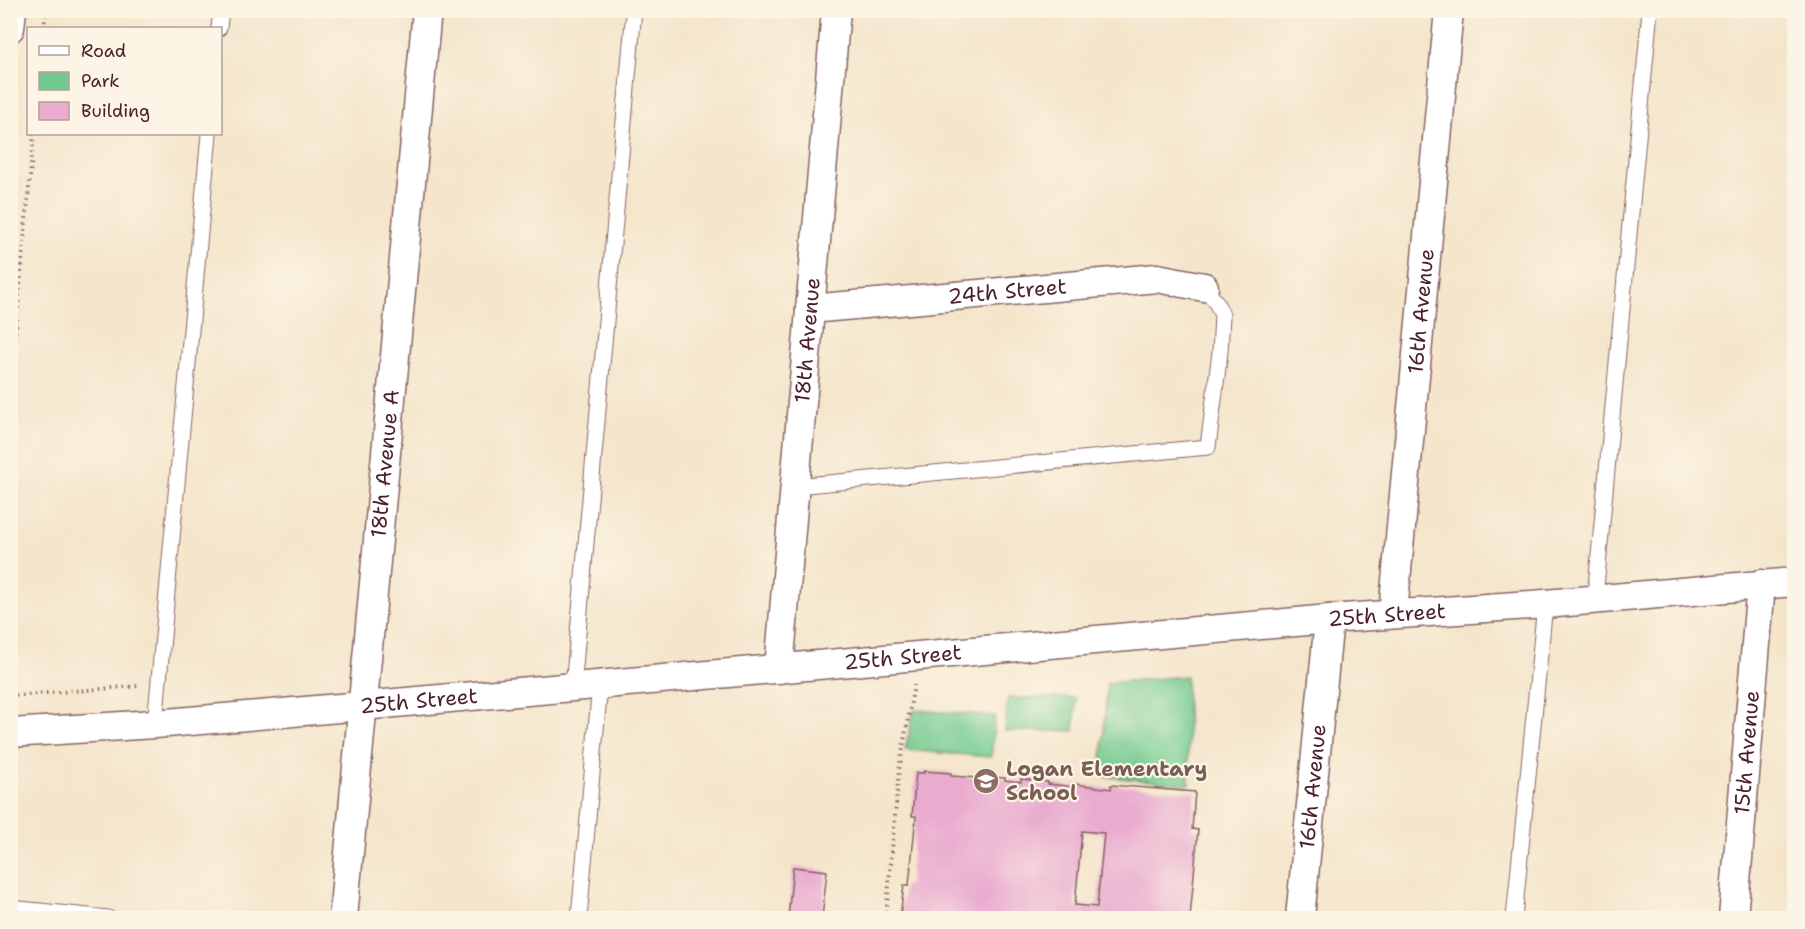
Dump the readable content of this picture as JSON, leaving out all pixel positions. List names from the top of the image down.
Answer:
{
  "streets": {
    "street": [
      "24th Street",
      "16th Avenue",
      "18th Avenue",
      "18th Avenue A",
      "25th Street",
      "15th Avenue"
    ]
  },
  "crossings": [
    ["24th Street", "18th Avenue"],
    ["16th Avenue", "25th Street"],
    ["18th Avenue", "25th Street"],
    ["18th Avenue A", "25th Street"],
    ["25th Street", "15th Avenue"]
  ],
  "places": {
    "school or university": ["Logan Elementary School"]
  },
  "legend": ["Road", "Park", "Building"]
}
